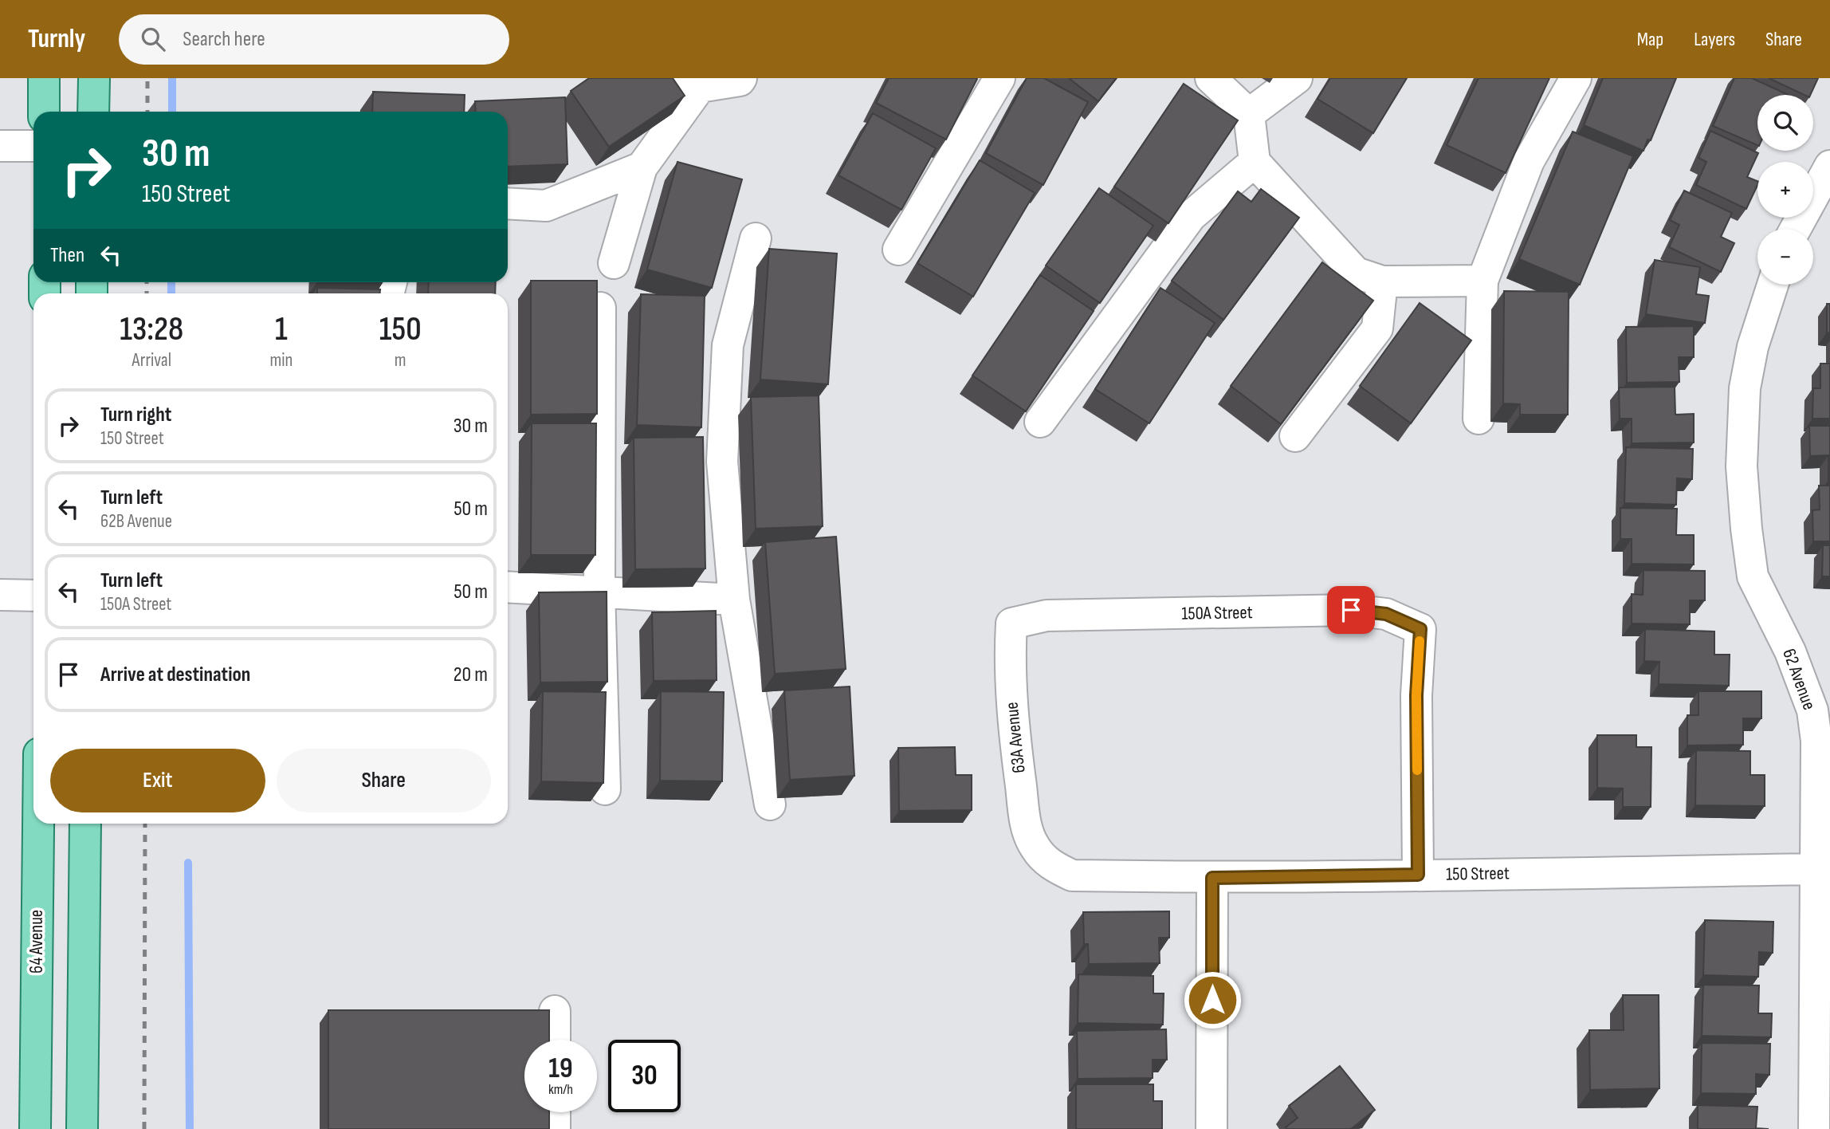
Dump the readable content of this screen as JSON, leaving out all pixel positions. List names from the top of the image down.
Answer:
{
  "streets": {
    "main road": ["64 Avenue"],
    "street": [
      "150A Street",
      "62 Avenue",
      "63A Avenue",
      "150 Street"
    ]
  },
  "crossings": [
    ["150A Street", "63A Avenue"],
    ["150A Street", "150 Street"],
    ["62 Avenue", "150 Street"],
    ["63A Avenue", "150 Street"]
  ],
  "page": {
    "header": "Turnly",
    "search": "Search here",
    "nav": ["Map", "Layers", "Share"],
    "map_buttons": ["+", "−"],
    "turn": ["30 m", "150 Street"],
    "then": "Then",
    "eta": [
      "13:28",
      "Arrival",
      "1",
      "min",
      "150",
      "m"
    ],
    "list": [
      {
        "name": "Turn right",
        "note": "150 Street",
        "value": "30 m"
      },
      {
        "name": "Turn left",
        "note": "62B Avenue",
        "value": "50 m"
      },
      {
        "name": "Turn left",
        "note": "150A Street",
        "value": "50 m"
      },
      {
        "name": "Arrive at destination",
        "value": "20 m"
      }
    ],
    "buttons": ["Exit", "Share"],
    "speed": "19 km/h",
    "limit": "30"
  }
}
